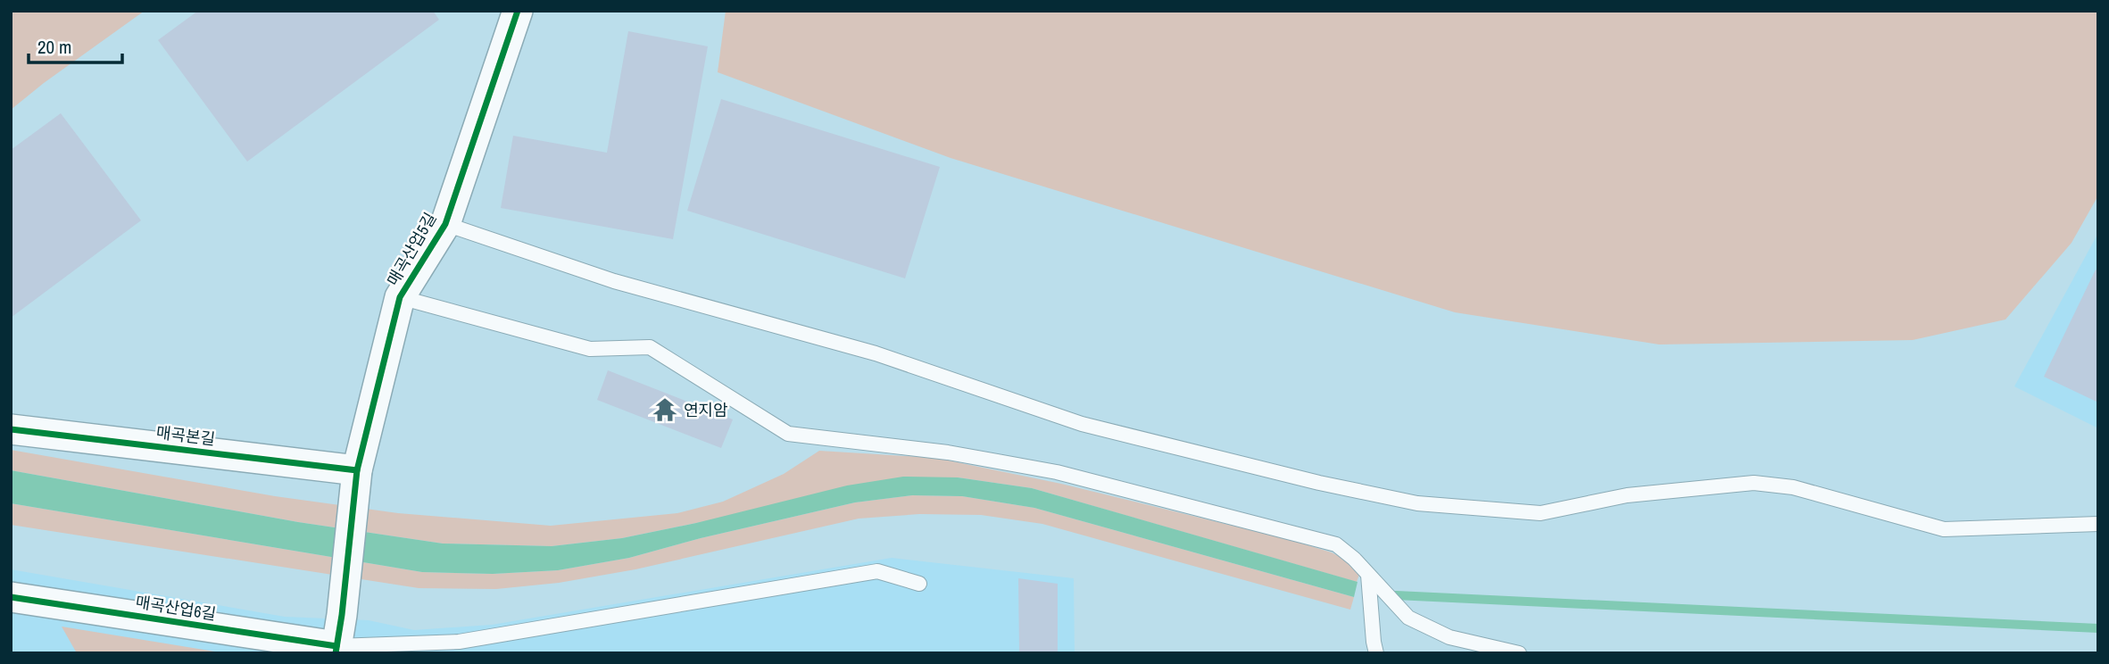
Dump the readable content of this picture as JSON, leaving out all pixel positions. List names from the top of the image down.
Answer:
{
  "streets": {
    "street": ["매곡산업5길", "매곡본길", "매곡산업6길"]
  },
  "crossings": [
    ["매곡산업5길", "매곡본길"],
    ["매곡산업5길", "매곡산업6길"]
  ],
  "places": {
    "temple": ["연지암"]
  },
  "scale_bar": "20 m"
}
